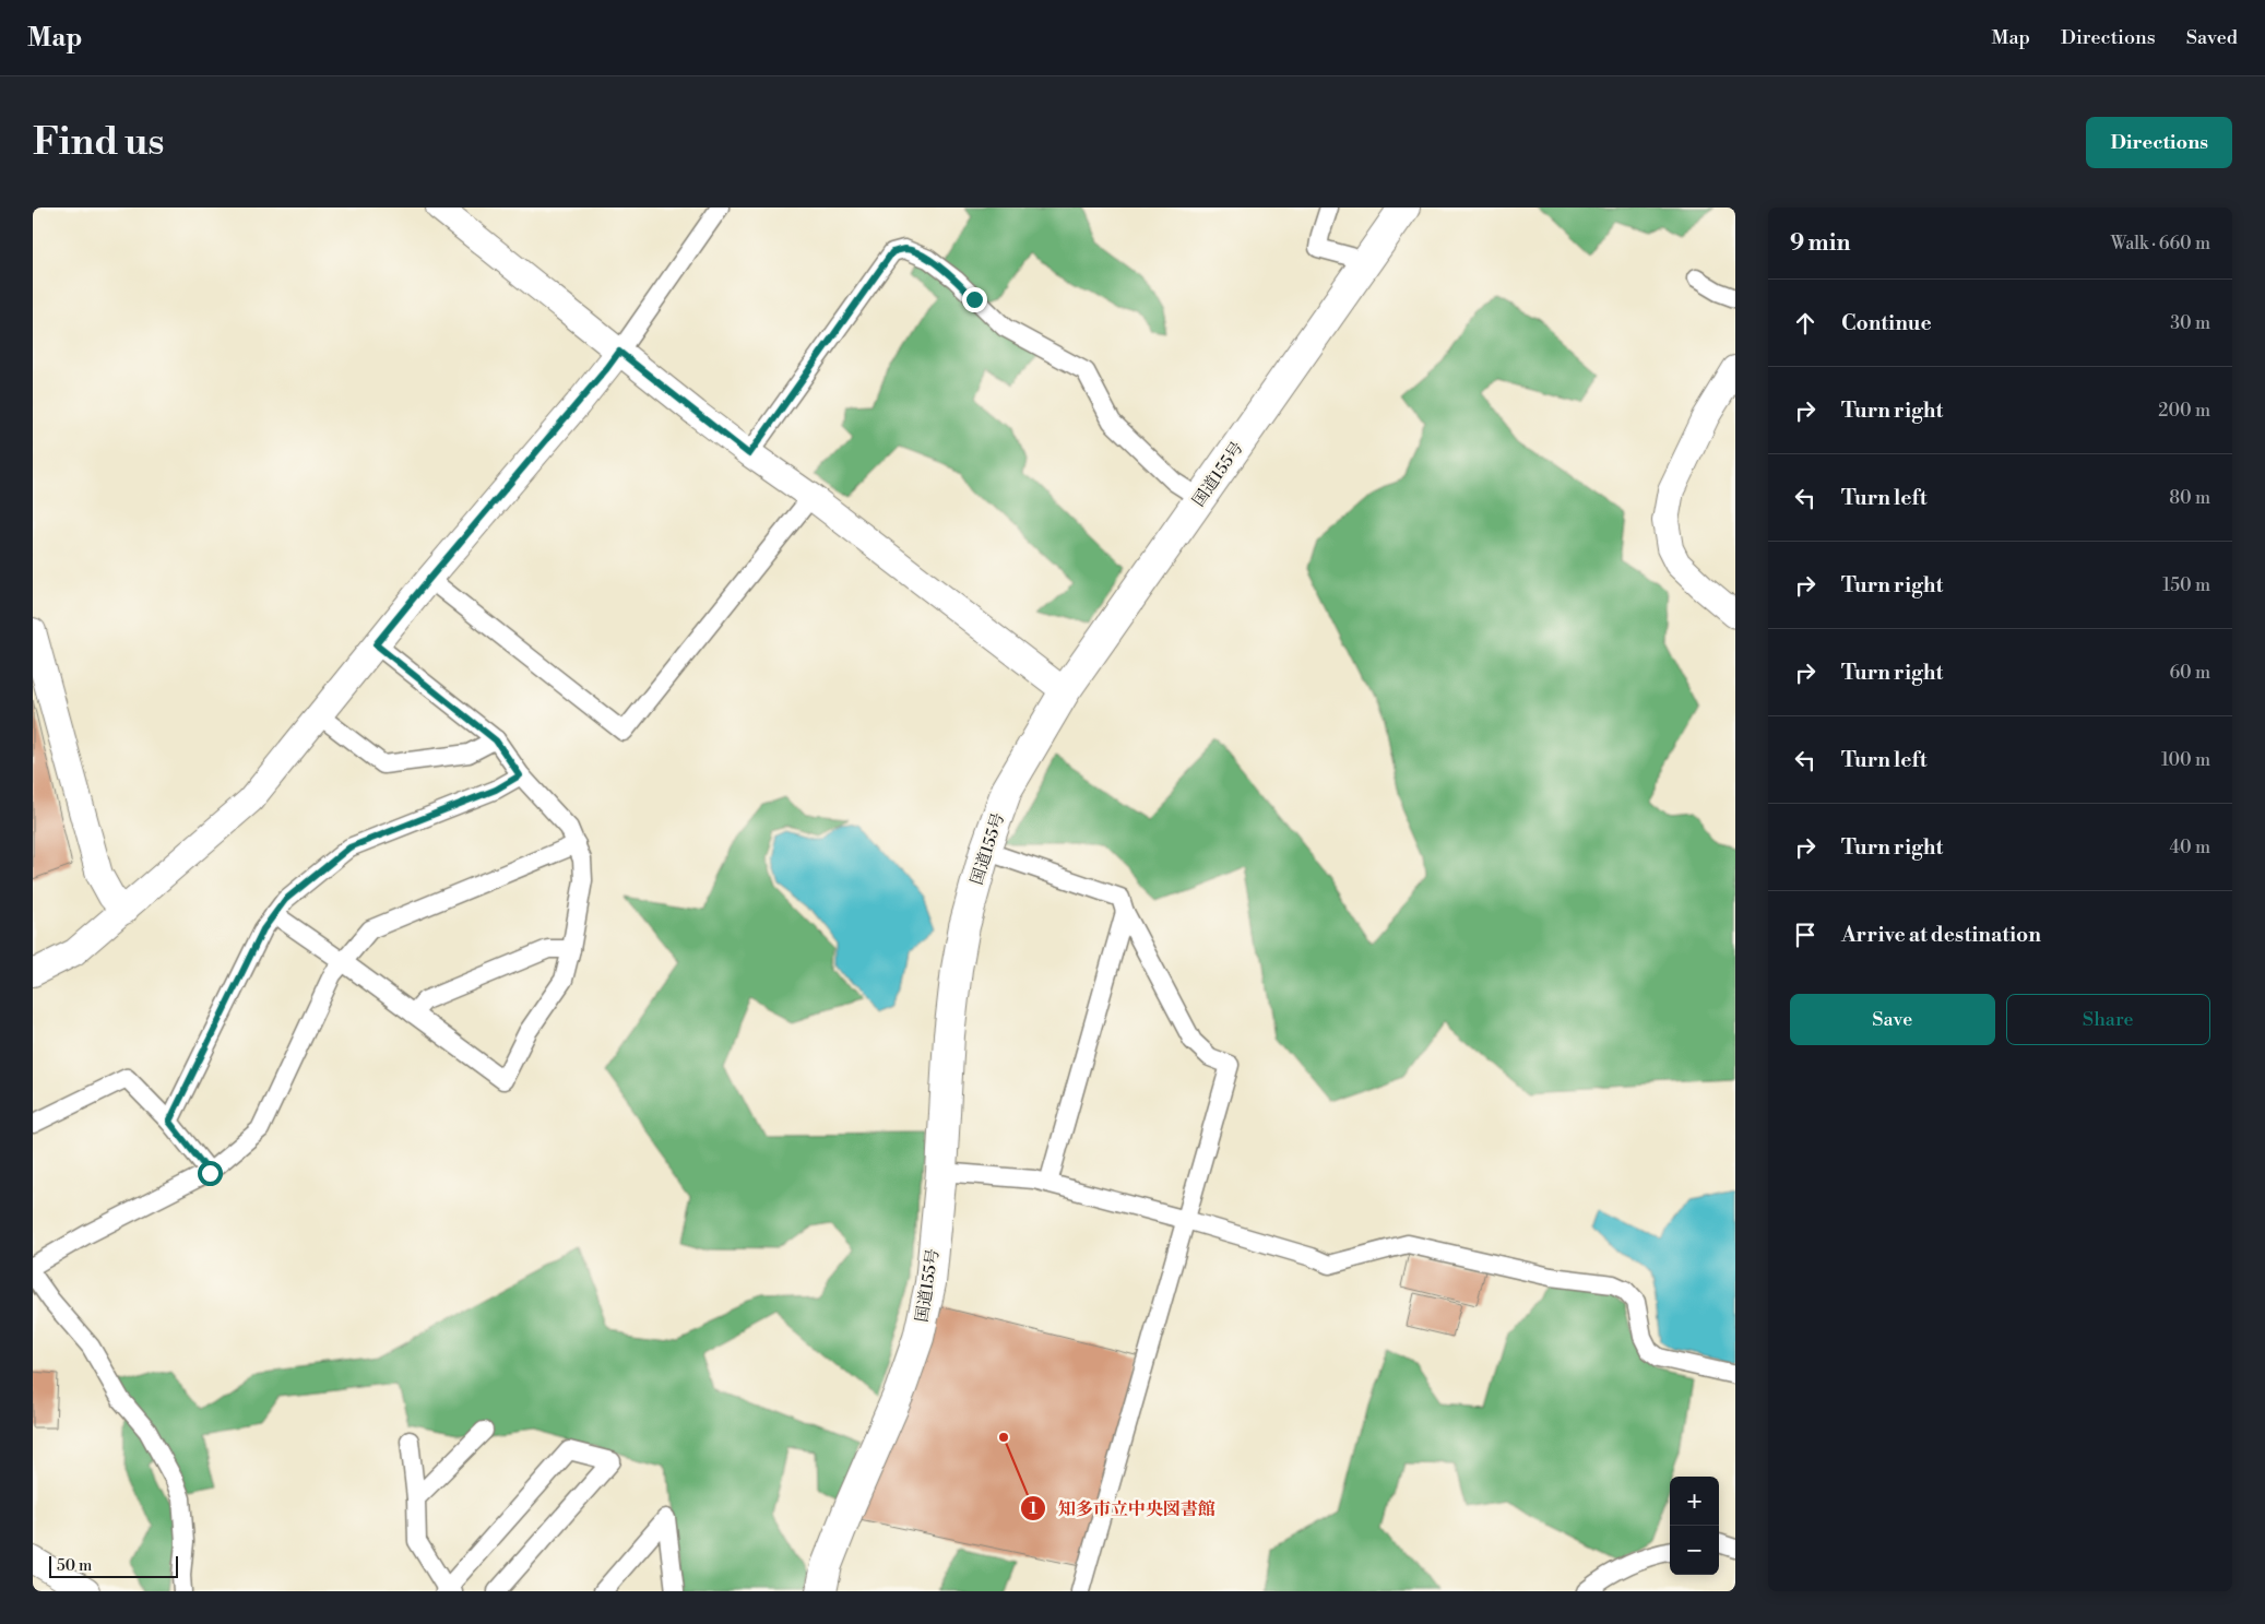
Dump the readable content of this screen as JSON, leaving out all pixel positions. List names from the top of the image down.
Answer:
{
  "streets": {
    "highway": ["国道155号"]
  },
  "places": ["知多市立中央図書館"],
  "scale_bar": "50 m",
  "page": {
    "header": "Map",
    "nav": ["Map", "Directions", "Saved"],
    "buttons": [
      "Directions",
      ["Save", "Share"]
    ],
    "title": "Find us",
    "heading": ["9 min", "Walk · 660 m"],
    "list": [
      ["Continue", "30 m"],
      ["Turn right", "200 m"],
      ["Turn left", "80 m"],
      ["Turn right", "150 m"],
      ["Turn right", "60 m"],
      ["Turn left", "100 m"],
      ["Turn right", "40 m"],
      "Arrive at destination"
    ],
    "map_buttons": ["+", "−"],
    "scale": "50 m"
  }
}
